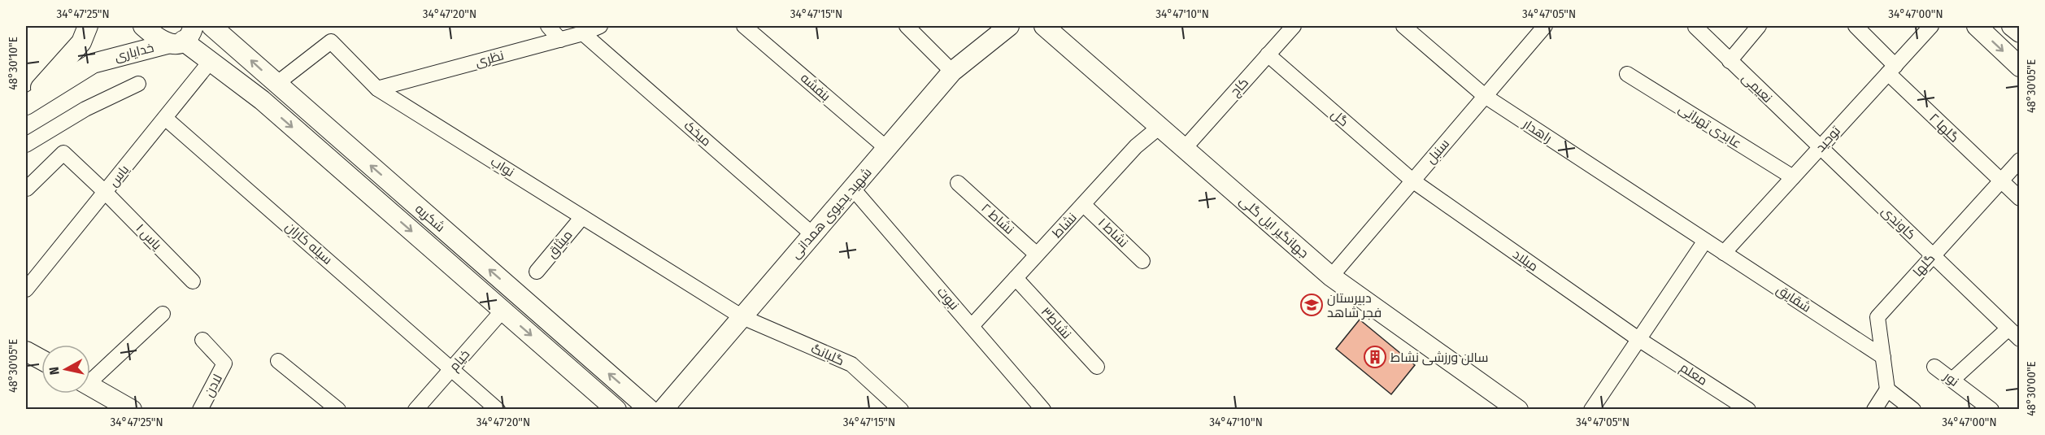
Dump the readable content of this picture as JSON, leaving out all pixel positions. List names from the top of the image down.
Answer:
{
  "streets": {
    "main road": [
      "خدایاری",
      "شهید یحیوی همدانی",
      "شکریه",
      "جهانگیر ایل گلی"
    ],
    "street": [
      "نظری",
      "بنفشه",
      "کاج",
      "نعیمی",
      "گل",
      "عابدی تهرانی",
      "گلها ۲",
      "راهدار",
      "میخک",
      "توحید",
      "سنبل",
      "نواب",
      "یاس",
      "نشاط ۲",
      "کاوندی",
      "نشاط",
      "نشاط ۱",
      "یاس ۱",
      "سیله کاران",
      "میثاق",
      "میلاد",
      "گلها",
      "نبوت",
      "شقایق",
      "نشاط۳",
      "گلبانگ",
      "خیام",
      "معلم",
      "نور",
      "لادن"
    ]
  },
  "crossings": [
    ["خدایاری", "شکریه"],
    ["نظری", "میخک"],
    ["نظری", "نواب"],
    ["بنفشه", "شهید یحیوی همدانی"],
    ["کاج", "گل"],
    ["کاج", "جهانگیر ایل گلی"],
    ["نعیمی", "توحید"],
    ["نعیمی", "کاوندی"],
    ["گل", "سنبل"],
    ["گل", "میلاد"],
    ["عابدی تهرانی", "توحید"],
    ["گلها ۲", "توحید"],
    ["گلها ۲", "گلها"],
    ["راهدار", "سنبل"],
    ["راهدار", "شقایق"],
    ["میخک", "شهید یحیوی همدانی"],
    ["توحید", "کاوندی"],
    ["توحید", "شقایق"],
    ["سنبل", "جهانگیر ایل گلی"],
    ["سنبل", "میلاد"],
    ["نواب", "شهید یحیوی همدانی"],
    ["نواب", "شکریه"],
    ["نواب", "میثاق"],
    ["نواب", "گلبانگ"],
    ["یاس", "شکریه"],
    ["یاس", "یاس ۱"],
    ["یاس", "سیله کاران"],
    ["شهید یحیوی همدانی", "نبوت"],
    ["شهید یحیوی همدانی", "گلبانگ"],
    ["شکریه", "خیام"],
    ["نشاط ۲", "نشاط"],
    ["کاوندی", "گلها"],
    ["نشاط", "جهانگیر ایل گلی"],
    ["نشاط", "نشاط ۱"],
    ["نشاط", "نبوت"],
    ["نشاط", "نشاط۳"],
    ["سیله کاران", "خیام"],
    ["میلاد", "معلم"],
    ["گلها", "شقایق"]
  ],
  "places": {
    "school or university": ["دبیرستان فجر شاهد"],
    "building": ["سالن ورزشی نشاط"]
  },
  "north": "left",
  "coordinates": [
    "34°47'25\"N",
    "34°47'20\"N",
    "34°47'15\"N",
    "34°47'10\"N",
    "34°47'05\"N",
    "34°47'00\"N",
    "48°30'10\"E",
    "48°30'05\"E",
    "48°30'00\"E"
  ]
}
